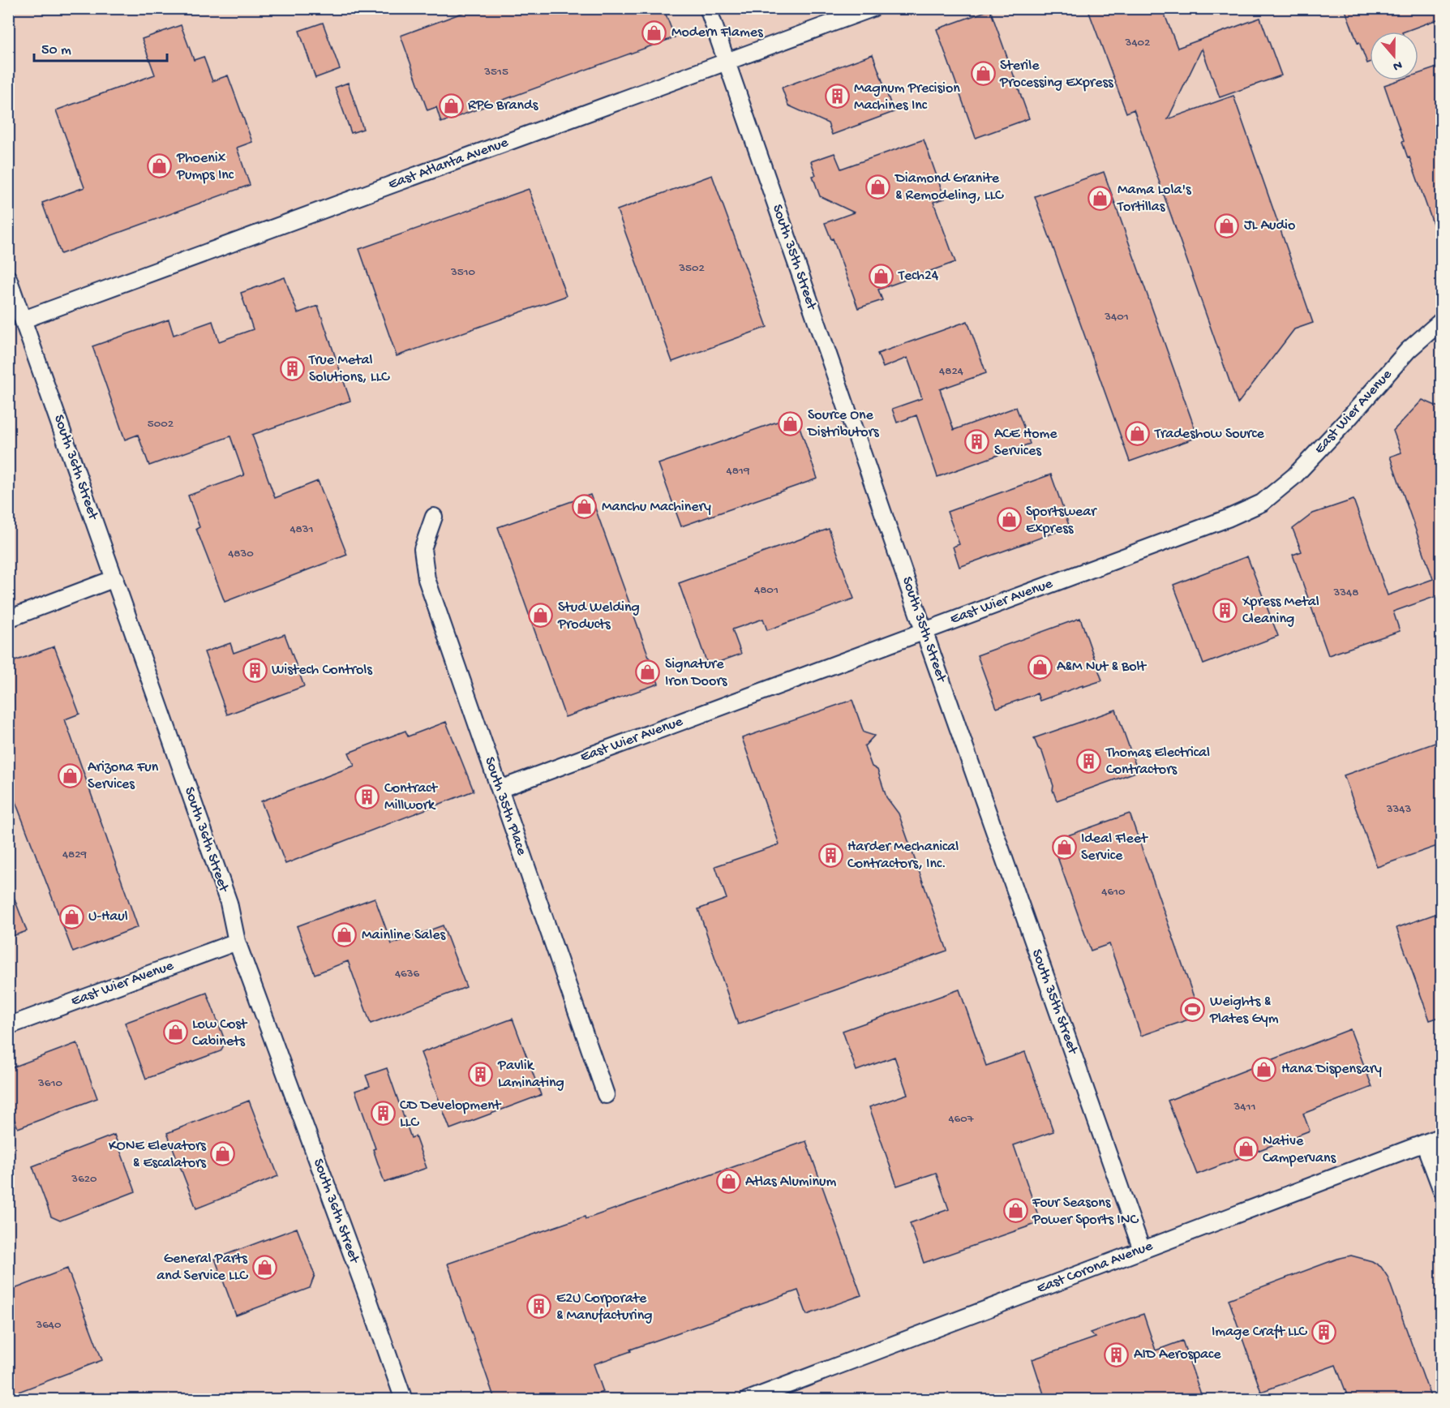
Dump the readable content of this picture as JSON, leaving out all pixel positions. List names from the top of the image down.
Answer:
{
  "streets": {
    "street": [
      "East Atlanta Avenue",
      "South 35th Street",
      "East Wier Avenue",
      "South 36th Street",
      "South 35th Place",
      "East Corona Avenue"
    ]
  },
  "crossings": [
    ["East Atlanta Avenue", "South 35th Street"],
    ["East Atlanta Avenue", "South 36th Street"],
    ["South 35th Street", "East Wier Avenue"],
    ["South 35th Street", "East Corona Avenue"],
    ["East Wier Avenue", "South 36th Street"],
    ["East Wier Avenue", "South 35th Place"]
  ],
  "places": {
    "shop": [
      "Modern Flames",
      "Sterile Processing Express",
      "RPG Brands",
      "Phoenix Pumps Inc",
      "Diamond Granite & Remodeling, LLC",
      "Mama Lola's Tortillas",
      "JL Audio",
      "Tech24",
      "Source One Distributors",
      "Tradeshow Source",
      "Manchu Machinery",
      "Sportswear Express",
      "Stud Welding Products",
      "A&M Nut & Bolt",
      "Signature Iron Doors",
      "Arizona Fun Services",
      "Ideal Fleet Service",
      "U-Haul",
      "Mainline Sales",
      "Low Cost Cabinets",
      "Hana Dispensary",
      "Native Campervans",
      "KONE Elevators & Escalators",
      "Atlas Aluminum",
      "Four Seasons Power Sports INC",
      "General Parts and Service LLC"
    ],
    "building": [
      "Magnum Precision Machines Inc",
      "True Metal Solutions, LLC",
      "ACE Home Services",
      "Xpress Metal Cleaning",
      "Wistech Controls",
      "Thomas Electrical Contractors",
      "Contract Millwork",
      "Harder Mechanical Contractors, Inc.",
      "Pavlik Laminating",
      "CD Development LLC",
      "E2U Corporate & Manufacturing",
      "Image Craft LLC",
      "AID Aerospace"
    ],
    "sports": ["Weights & Plates Gym"]
  },
  "house_numbers": [
    "3402",
    "3515",
    "3502",
    "3510",
    "3401",
    "4824",
    "5002",
    "4819",
    "4831",
    "4830",
    "4801",
    "3348",
    "3343",
    "4829",
    "4610",
    "4636",
    "3610",
    "3411",
    "4607",
    "3620",
    "3640"
  ],
  "scale_bar": "50 m",
  "north": "bottom"
}
